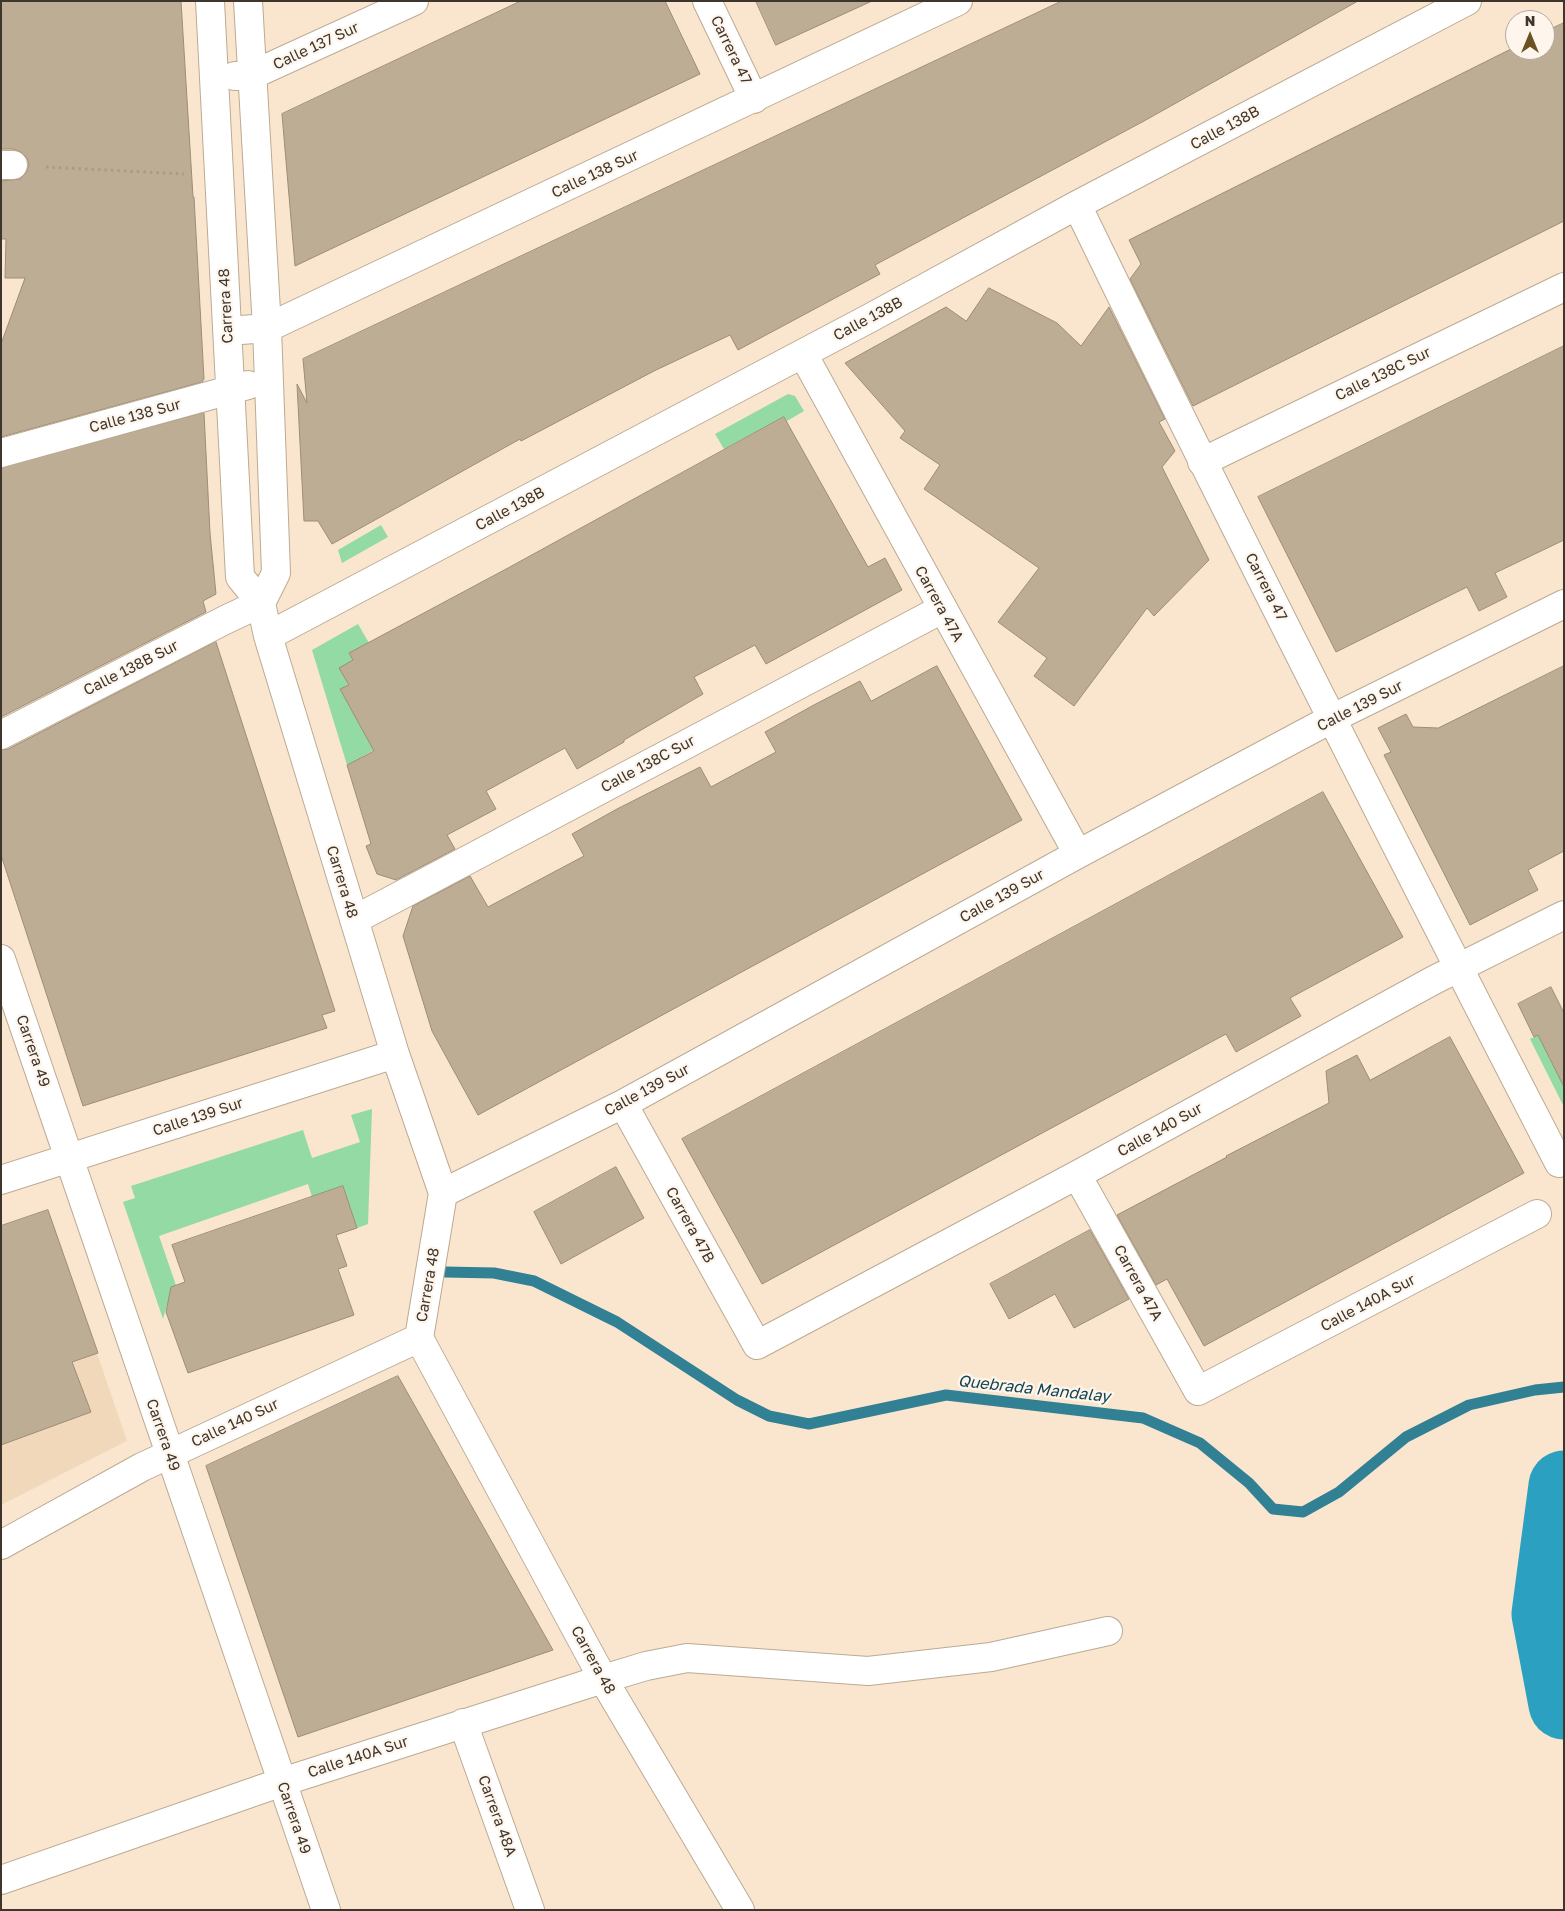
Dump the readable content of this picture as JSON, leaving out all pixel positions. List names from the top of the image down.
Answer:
{
  "streets": {
    "street": [
      "Calle 137 Sur",
      "Carrera 47",
      "Calle 138B",
      "Calle 138 Sur",
      "Carrera 48",
      "Calle 138C Sur",
      "Carrera 47A",
      "Calle 138B Sur",
      "Calle 139 Sur",
      "Carrera 49",
      "Calle 140 Sur",
      "Carrera 47B",
      "Calle 140A Sur",
      "Carrera 48A"
    ]
  },
  "crossings": [
    ["Calle 137 Sur", "Carrera 48"],
    ["Carrera 47", "Calle 138B"],
    ["Carrera 47", "Calle 138 Sur"],
    ["Carrera 47", "Calle 138C Sur"],
    ["Carrera 47", "Calle 139 Sur"],
    ["Carrera 47", "Calle 140 Sur"],
    ["Calle 138B", "Carrera 48"],
    ["Calle 138B", "Carrera 47A"],
    ["Calle 138 Sur", "Carrera 48"],
    ["Carrera 48", "Calle 138C Sur"],
    ["Carrera 48", "Calle 138B Sur"],
    ["Carrera 48", "Calle 139 Sur"],
    ["Carrera 48", "Calle 140 Sur"],
    ["Carrera 48", "Calle 140A Sur"],
    ["Calle 138C Sur", "Carrera 47A"],
    ["Carrera 47A", "Calle 139 Sur"],
    ["Carrera 47A", "Calle 140 Sur"],
    ["Carrera 47A", "Calle 140A Sur"],
    ["Calle 139 Sur", "Carrera 49"],
    ["Calle 139 Sur", "Carrera 47B"],
    ["Carrera 49", "Calle 140 Sur"],
    ["Carrera 49", "Calle 140A Sur"],
    ["Calle 140 Sur", "Carrera 47B"],
    ["Calle 140A Sur", "Carrera 48A"]
  ],
  "water": ["Quebrada Mandalay"],
  "north": "top"
}
